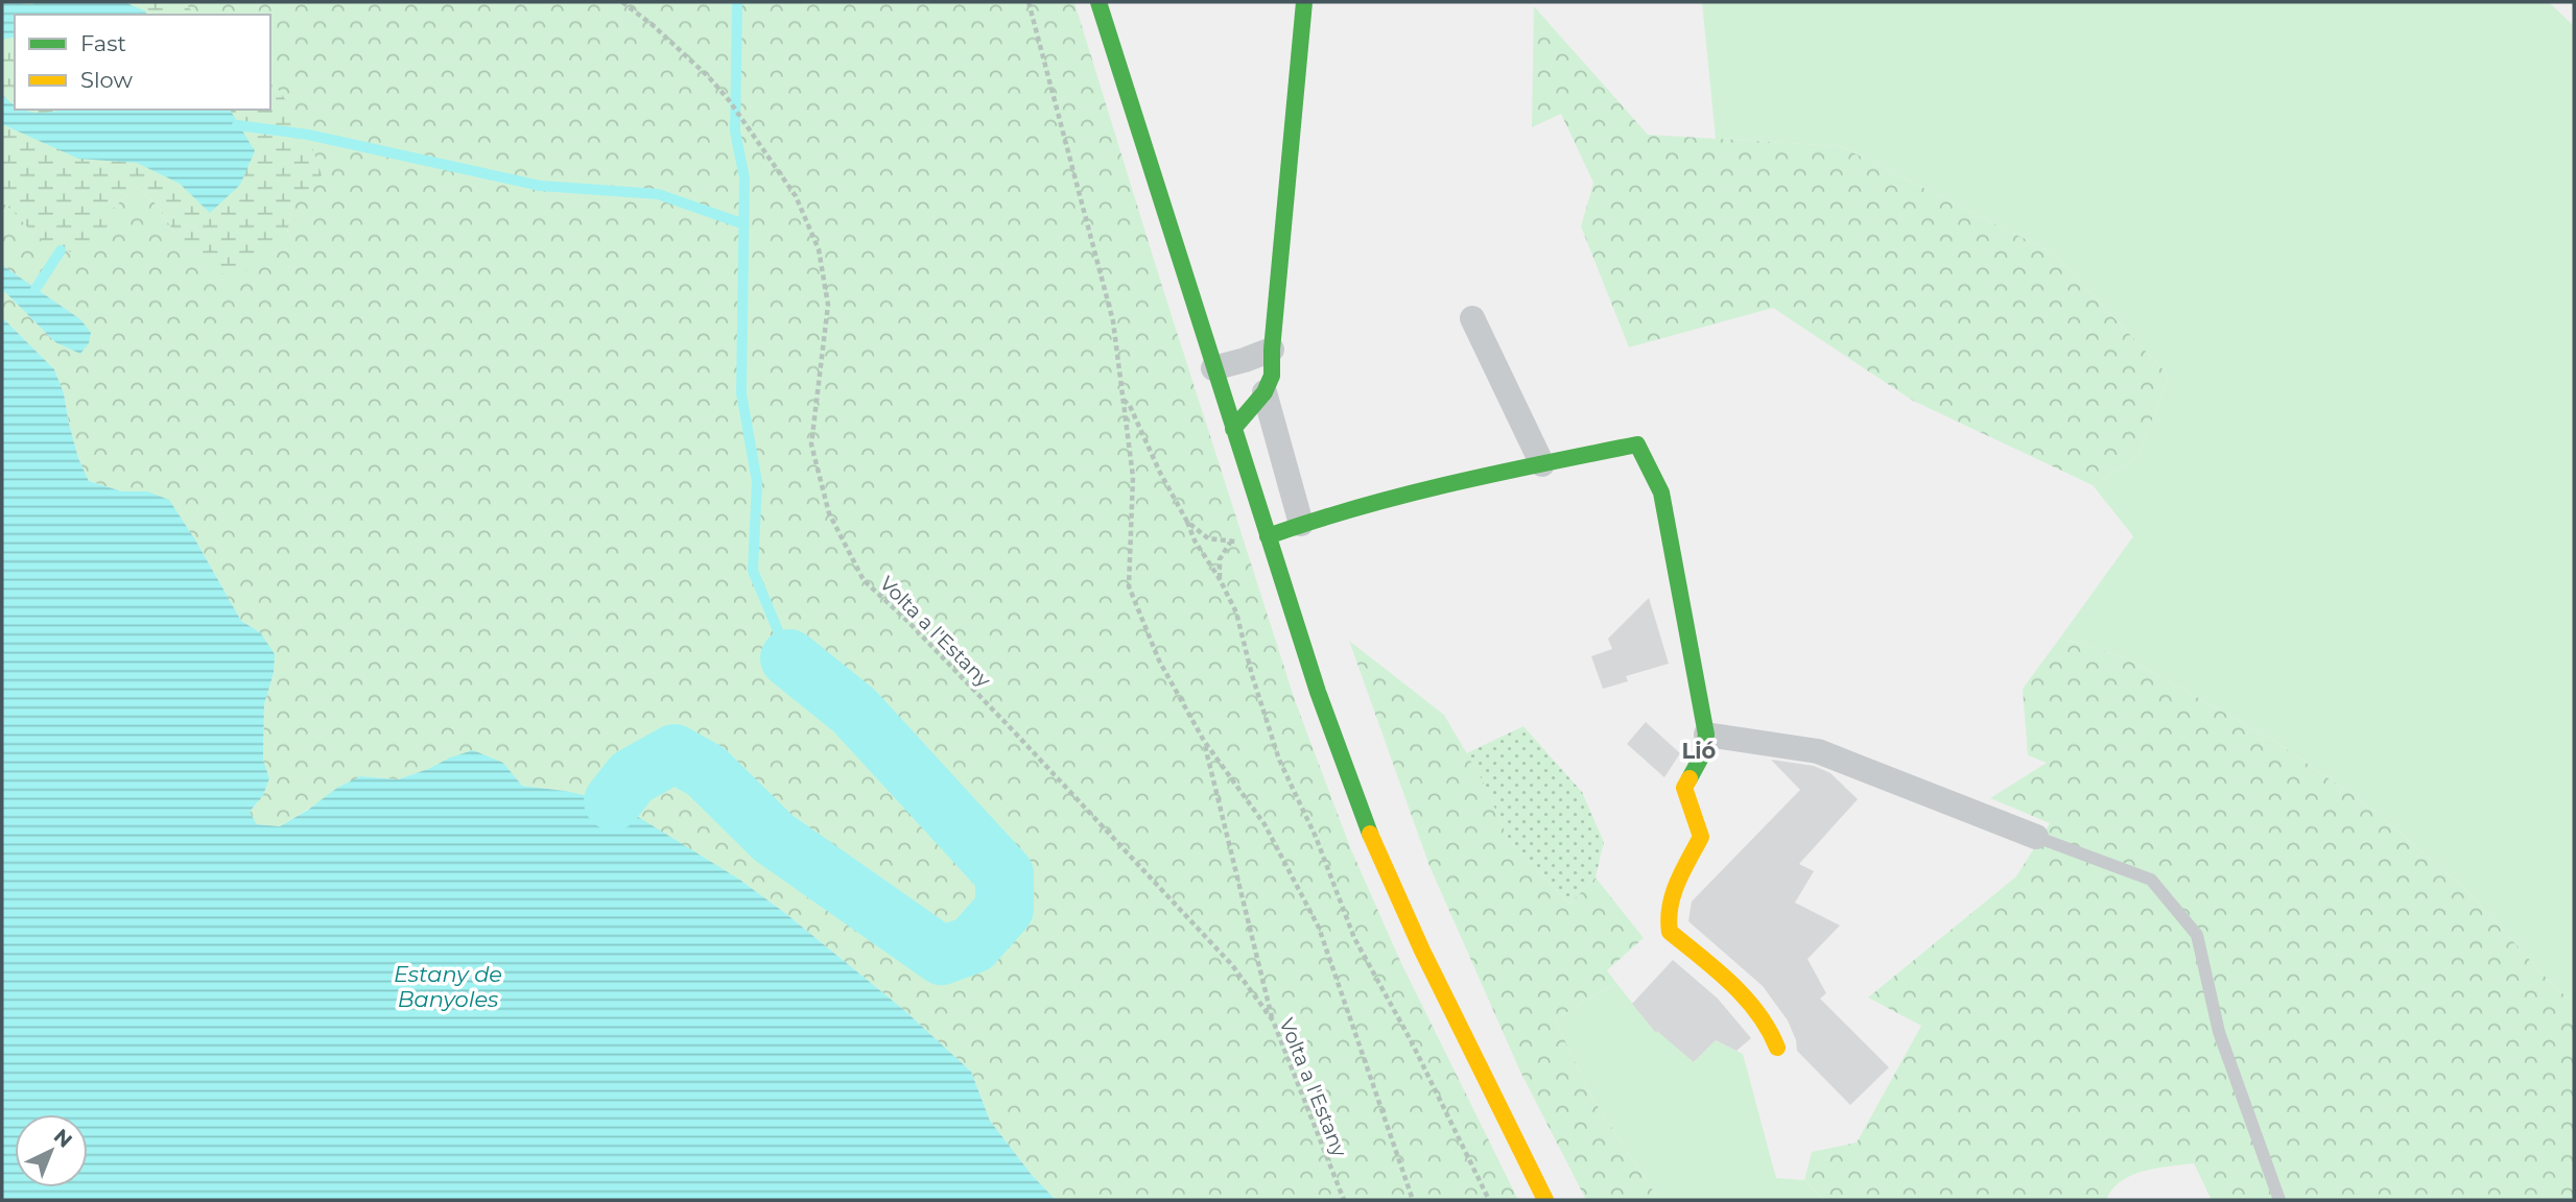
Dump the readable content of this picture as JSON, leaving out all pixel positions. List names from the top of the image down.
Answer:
{
  "streets": {
    "path": ["Volta a l'Estany"]
  },
  "districts": ["Lió"],
  "water": ["Estany de Banyoles"],
  "legend": ["Fast", "Slow"],
  "north": "top right"
}
